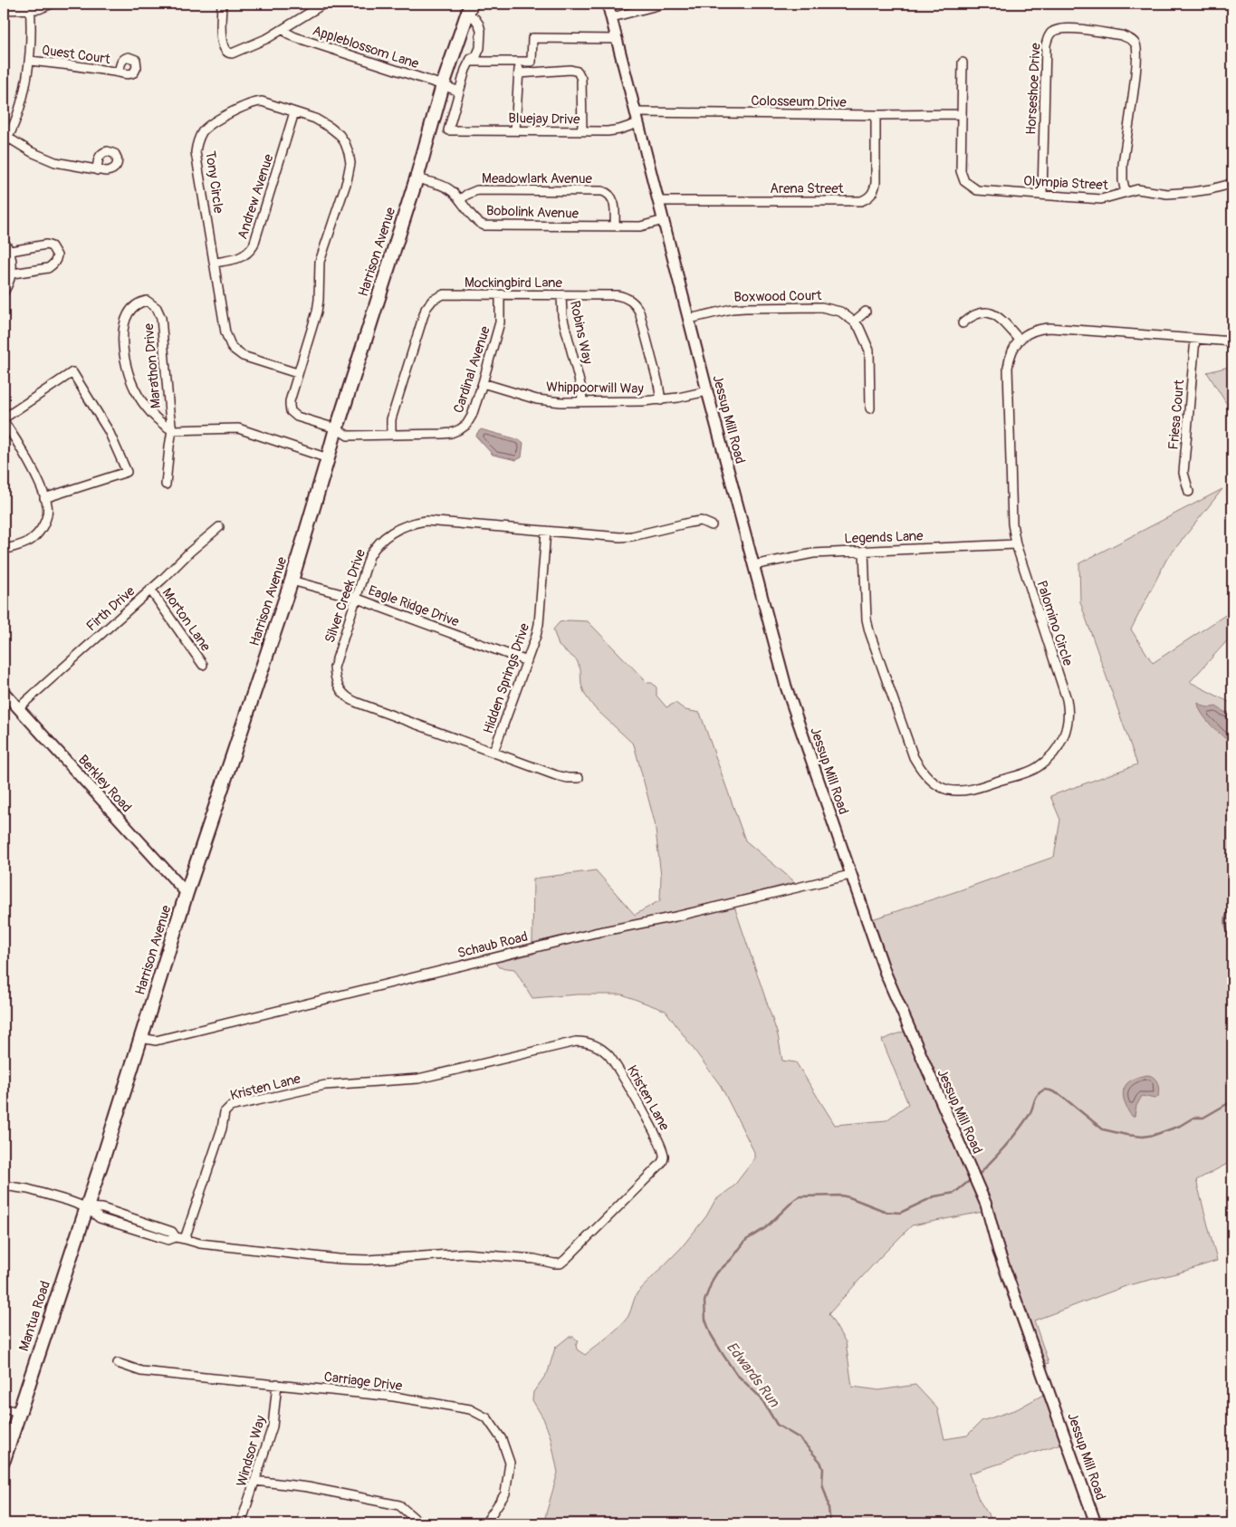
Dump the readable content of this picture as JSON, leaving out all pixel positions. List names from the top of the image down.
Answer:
{
  "streets": {
    "main road": ["Harrison Avenue", "Mantua Road"],
    "street": [
      "Appleblossom Lane",
      "Quest Court",
      "Horseshoe Drive",
      "Colosseum Drive",
      "Bluejay Drive",
      "Meadowlark Avenue",
      "Tony Circle",
      "Olympia Street",
      "Arena Street",
      "Andrew Avenue",
      "Bobolink Avenue",
      "Mockingbird Lane",
      "Boxwood Court",
      "Robins Way",
      "Marathon Drive",
      "Cardinal Avenue",
      "Whippoorwill Way",
      "Friesa Court",
      "Jessup Mill Road",
      "Legends Lane",
      "Silver Creek Drive",
      "Eagle Ridge Drive",
      "Firth Drive",
      "Morton Lane",
      "Palomino Circle",
      "Hidden Springs Drive",
      "Berkley Road",
      "Schaub Road",
      "Kristen Lane",
      "Carriage Drive",
      "Windsor Way"
    ]
  },
  "crossings": [
    ["Appleblossom Lane", "Bluejay Drive"],
    ["Appleblossom Lane", "Harrison Avenue"],
    ["Horseshoe Drive", "Olympia Street"],
    ["Colosseum Drive", "Olympia Street"],
    ["Colosseum Drive", "Arena Street"],
    ["Colosseum Drive", "Jessup Mill Road"],
    ["Bluejay Drive", "Jessup Mill Road"],
    ["Meadowlark Avenue", "Bobolink Avenue"],
    ["Tony Circle", "Andrew Avenue"],
    ["Tony Circle", "Harrison Avenue"],
    ["Tony Circle", "Cardinal Avenue"],
    ["Arena Street", "Jessup Mill Road"],
    ["Bobolink Avenue", "Harrison Avenue"],
    ["Bobolink Avenue", "Jessup Mill Road"],
    ["Harrison Avenue", "Cardinal Avenue"],
    ["Harrison Avenue", "Eagle Ridge Drive"],
    ["Harrison Avenue", "Berkley Road"],
    ["Harrison Avenue", "Schaub Road"],
    ["Harrison Avenue", "Kristen Lane"],
    ["Harrison Avenue", "Mantua Road"],
    ["Mockingbird Lane", "Robins Way"],
    ["Mockingbird Lane", "Cardinal Avenue"],
    ["Mockingbird Lane", "Whippoorwill Way"],
    ["Boxwood Court", "Jessup Mill Road"],
    ["Robins Way", "Whippoorwill Way"],
    ["Cardinal Avenue", "Whippoorwill Way"],
    ["Whippoorwill Way", "Jessup Mill Road"],
    ["Jessup Mill Road", "Legends Lane"],
    ["Jessup Mill Road", "Schaub Road"],
    ["Legends Lane", "Palomino Circle"],
    ["Silver Creek Drive", "Eagle Ridge Drive"],
    ["Silver Creek Drive", "Hidden Springs Drive"],
    ["Eagle Ridge Drive", "Hidden Springs Drive"],
    ["Firth Drive", "Morton Lane"],
    ["Firth Drive", "Berkley Road"],
    ["Kristen Lane", "Mantua Road"],
    ["Carriage Drive", "Windsor Way"]
  ],
  "water": ["Edwards Run"]
}
